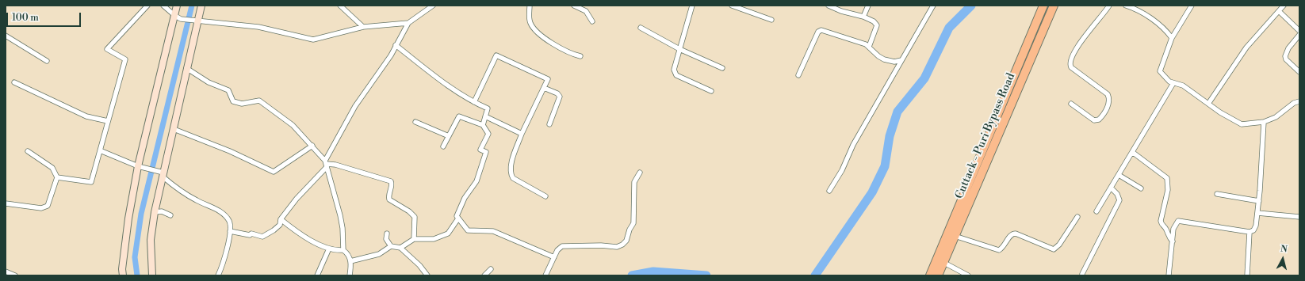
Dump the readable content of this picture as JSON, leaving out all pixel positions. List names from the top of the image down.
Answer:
{
  "streets": {
    "highway": ["Cuttack - Puri Bypass Road"]
  },
  "scale_bar": "100 m",
  "north": "top"
}
